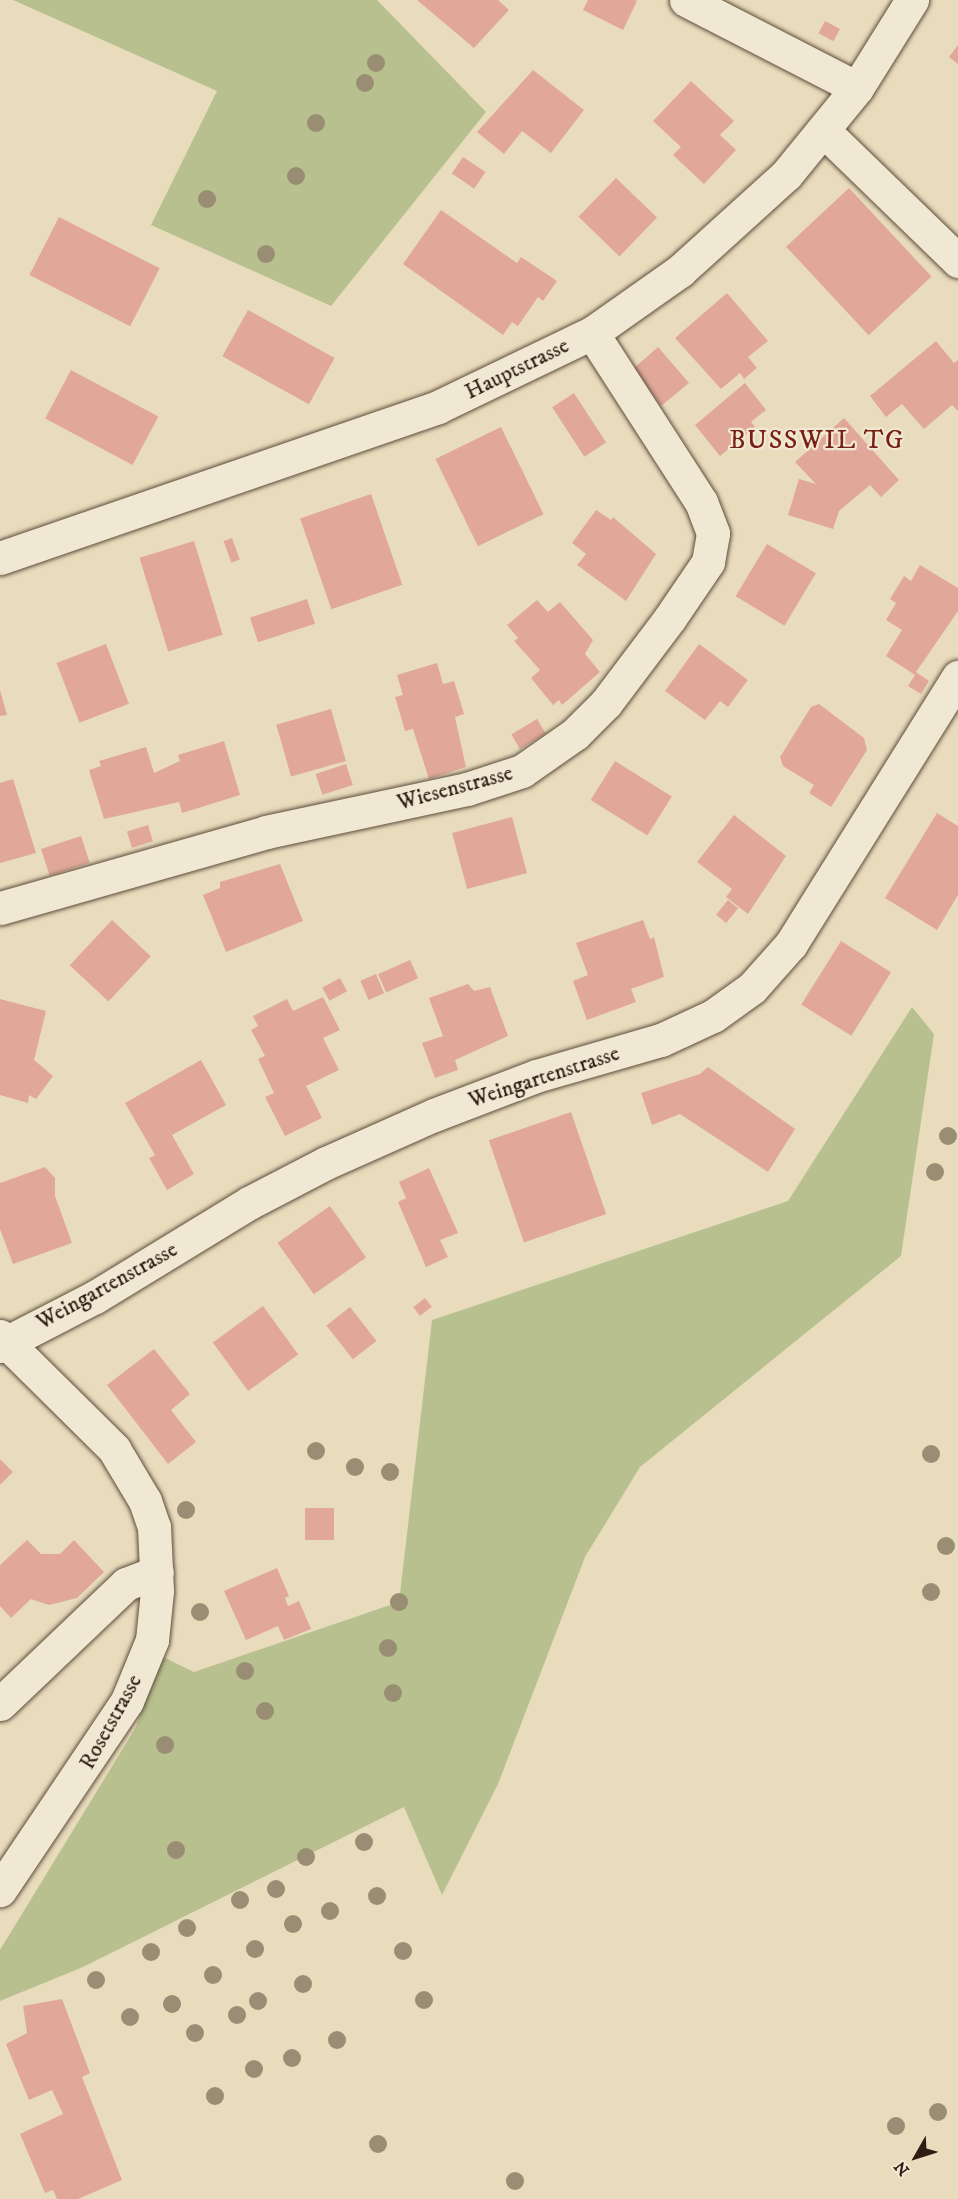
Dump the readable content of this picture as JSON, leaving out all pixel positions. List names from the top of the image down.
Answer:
{
  "streets": {
    "street": [
      "Hauptstrasse",
      "Wiesenstrasse",
      "Weingartenstrasse",
      "Rosetstrasse"
    ]
  },
  "crossings": [
    ["Hauptstrasse", "Wiesenstrasse"],
    ["Weingartenstrasse", "Rosetstrasse"]
  ],
  "districts": ["BUSSWIL TG"],
  "north": "bottom left"
}
